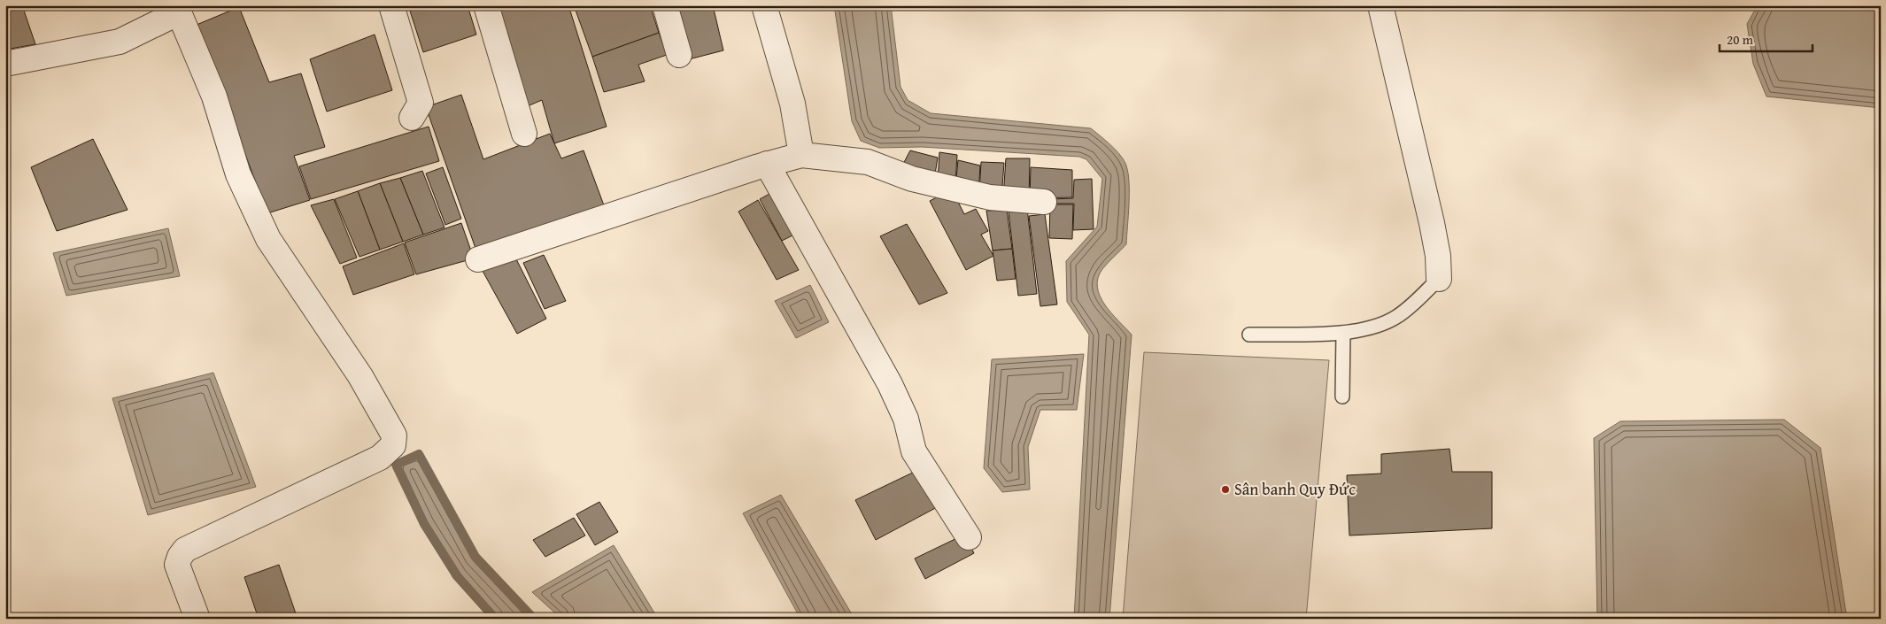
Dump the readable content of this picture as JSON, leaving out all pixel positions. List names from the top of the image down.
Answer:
{
  "places": ["Sân banh Quy Đức"],
  "scale_bar": "20 m"
}
